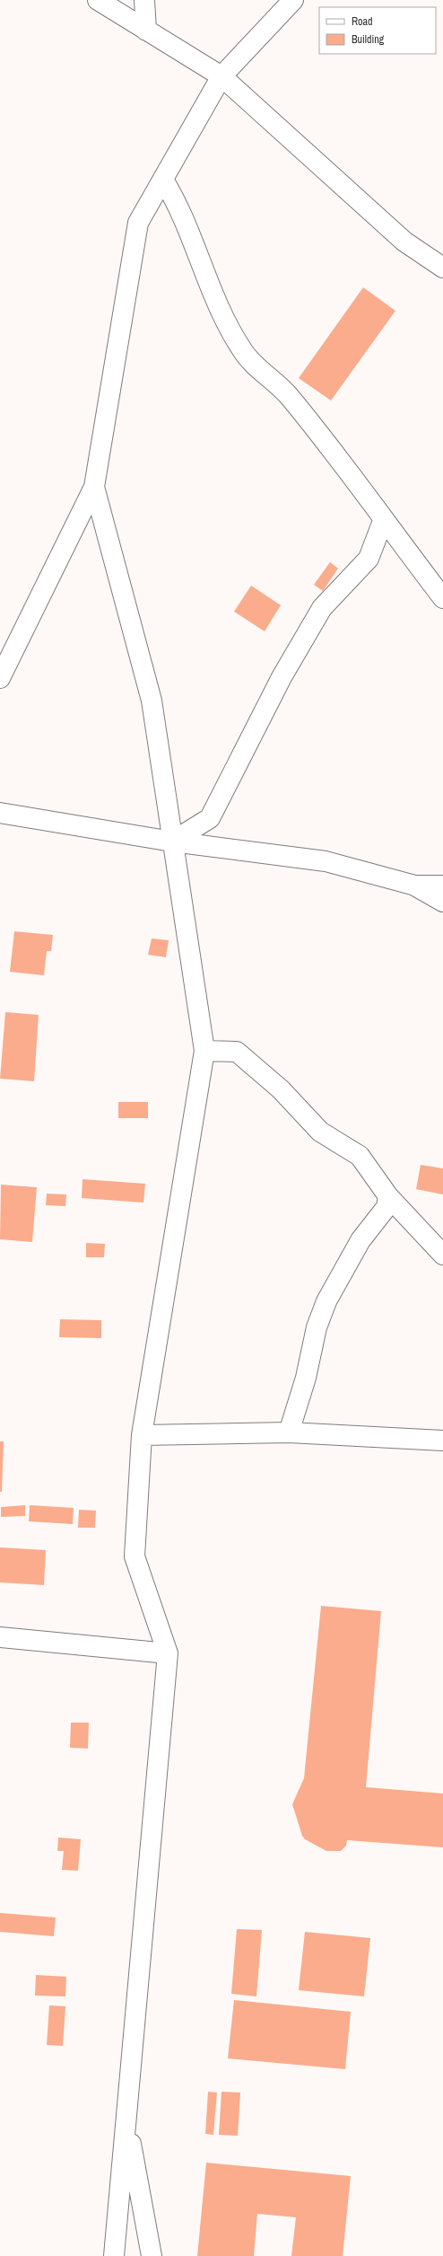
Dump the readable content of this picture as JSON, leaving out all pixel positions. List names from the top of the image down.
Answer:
{
  "legend": ["Road", "Building"]
}
